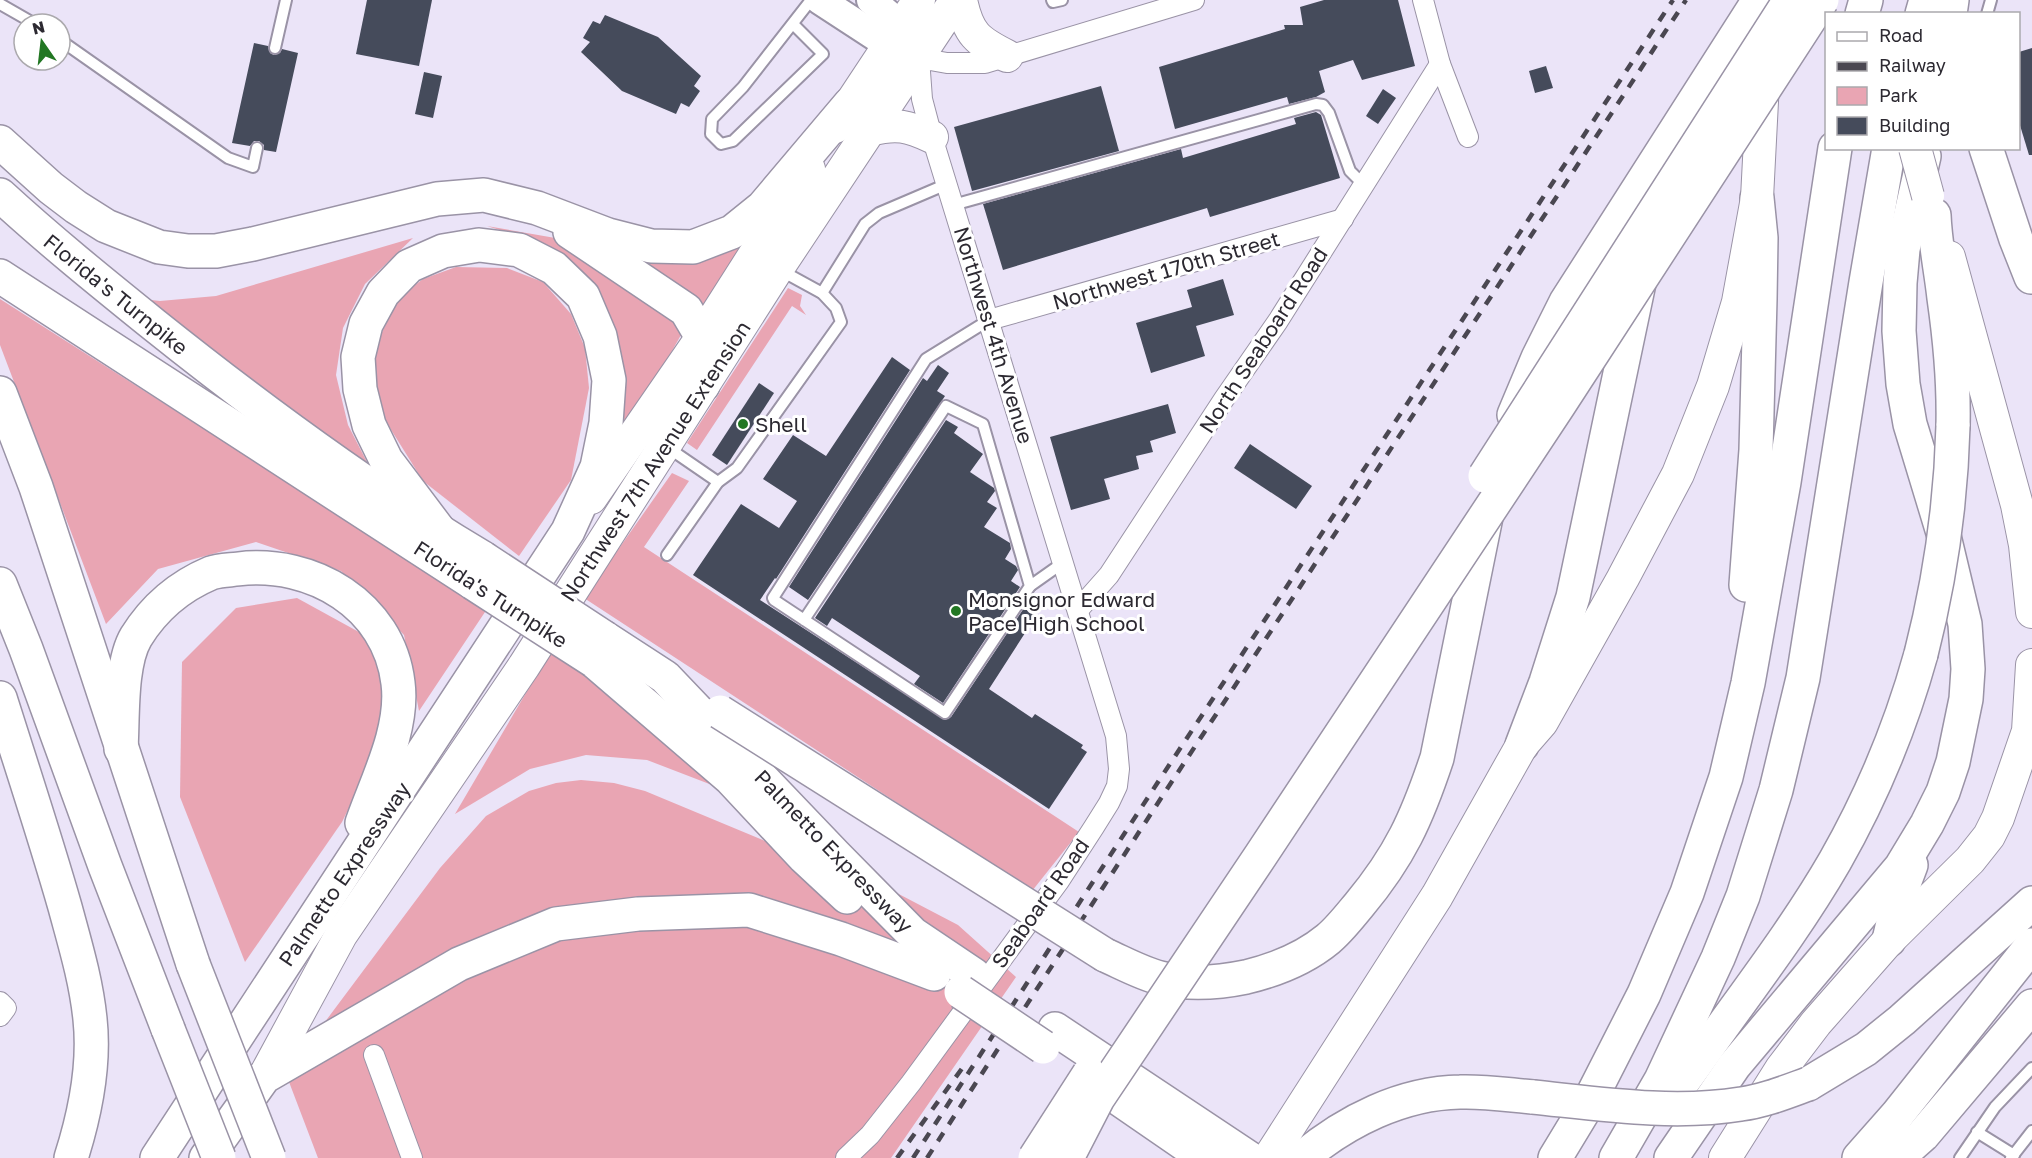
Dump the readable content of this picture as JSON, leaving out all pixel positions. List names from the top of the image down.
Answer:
{
  "streets": {
    "highway": ["Florida's Turnpike", "Palmetto Expressway"],
    "main road": ["Northwest 7th Avenue Extension"],
    "street": [
      "Northwest 170th Street",
      "Northwest 4th Avenue",
      "North Seaboard Road",
      "Seaboard Road"
    ]
  },
  "crossings": [
    ["Northwest 170th Street", "Northwest 4th Avenue"],
    ["Northwest 170th Street", "North Seaboard Road"],
    ["Florida's Turnpike", "Palmetto Expressway"],
    ["Northwest 4th Avenue", "North Seaboard Road"],
    ["Northwest 4th Avenue", "Northwest 7th Avenue Extension"],
    ["Northwest 4th Avenue", "Seaboard Road"],
    ["North Seaboard Road", "Seaboard Road"],
    ["Northwest 7th Avenue Extension", "Palmetto Expressway"]
  ],
  "places": ["Shell", "Monsignor Edward Pace High School"],
  "legend": [
    "Road",
    "Railway",
    "Park",
    "Building"
  ],
  "north": "top"
}
